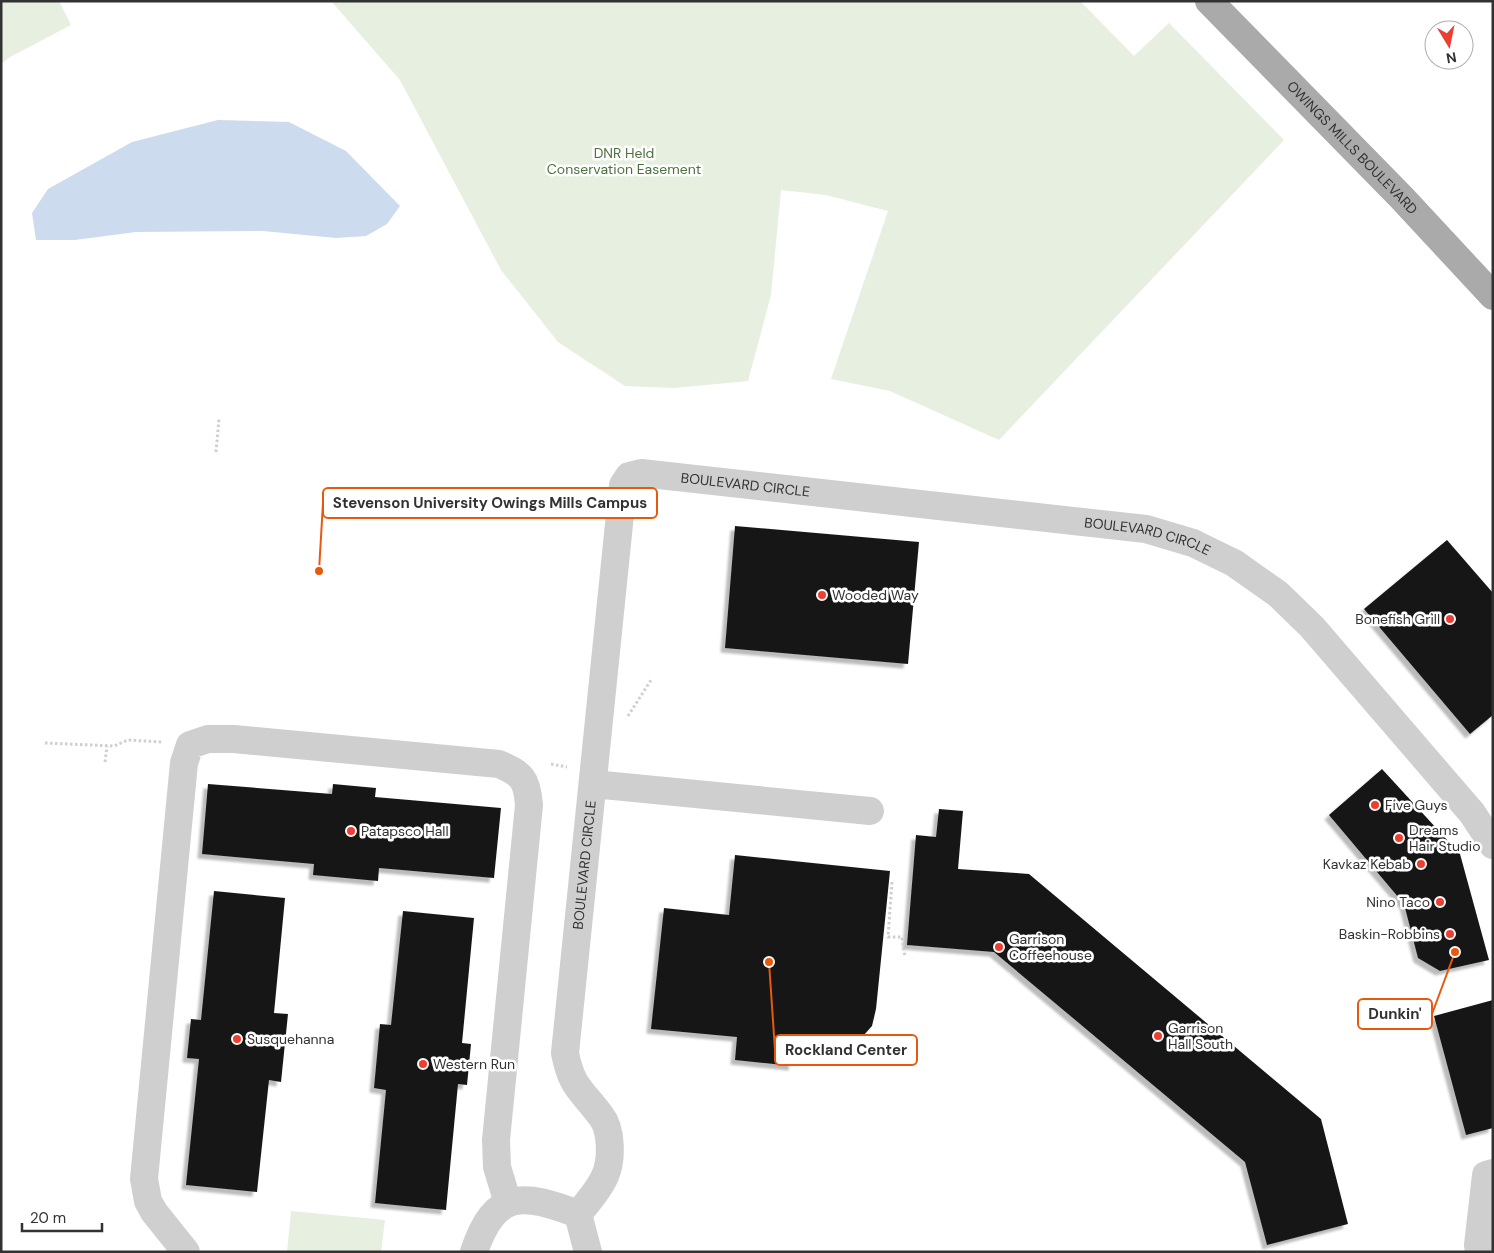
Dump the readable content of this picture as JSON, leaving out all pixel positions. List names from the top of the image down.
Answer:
{
  "streets": {
    "main road": ["OWINGS MILLS BOULEVARD"],
    "street": ["BOULEVARD CIRCLE"]
  },
  "parks": ["DNR Held Conservation Easement"],
  "places": [
    "Stevenson University Owings Mills Campus",
    "Wooded Way",
    "Bonefish Grill",
    "Five Guys",
    "Patapsco Hall",
    "Dreams Hair Studio",
    "Kavkaz Kebab",
    "Nino Taco",
    "Baskin-Robbins",
    "Garrison Coffeehouse",
    "Dunkin'",
    "Rockland Center",
    "Garrison Hall South",
    "Susquehanna",
    "Western Run"
  ],
  "scale_bar": "20 m",
  "north": "bottom"
}
